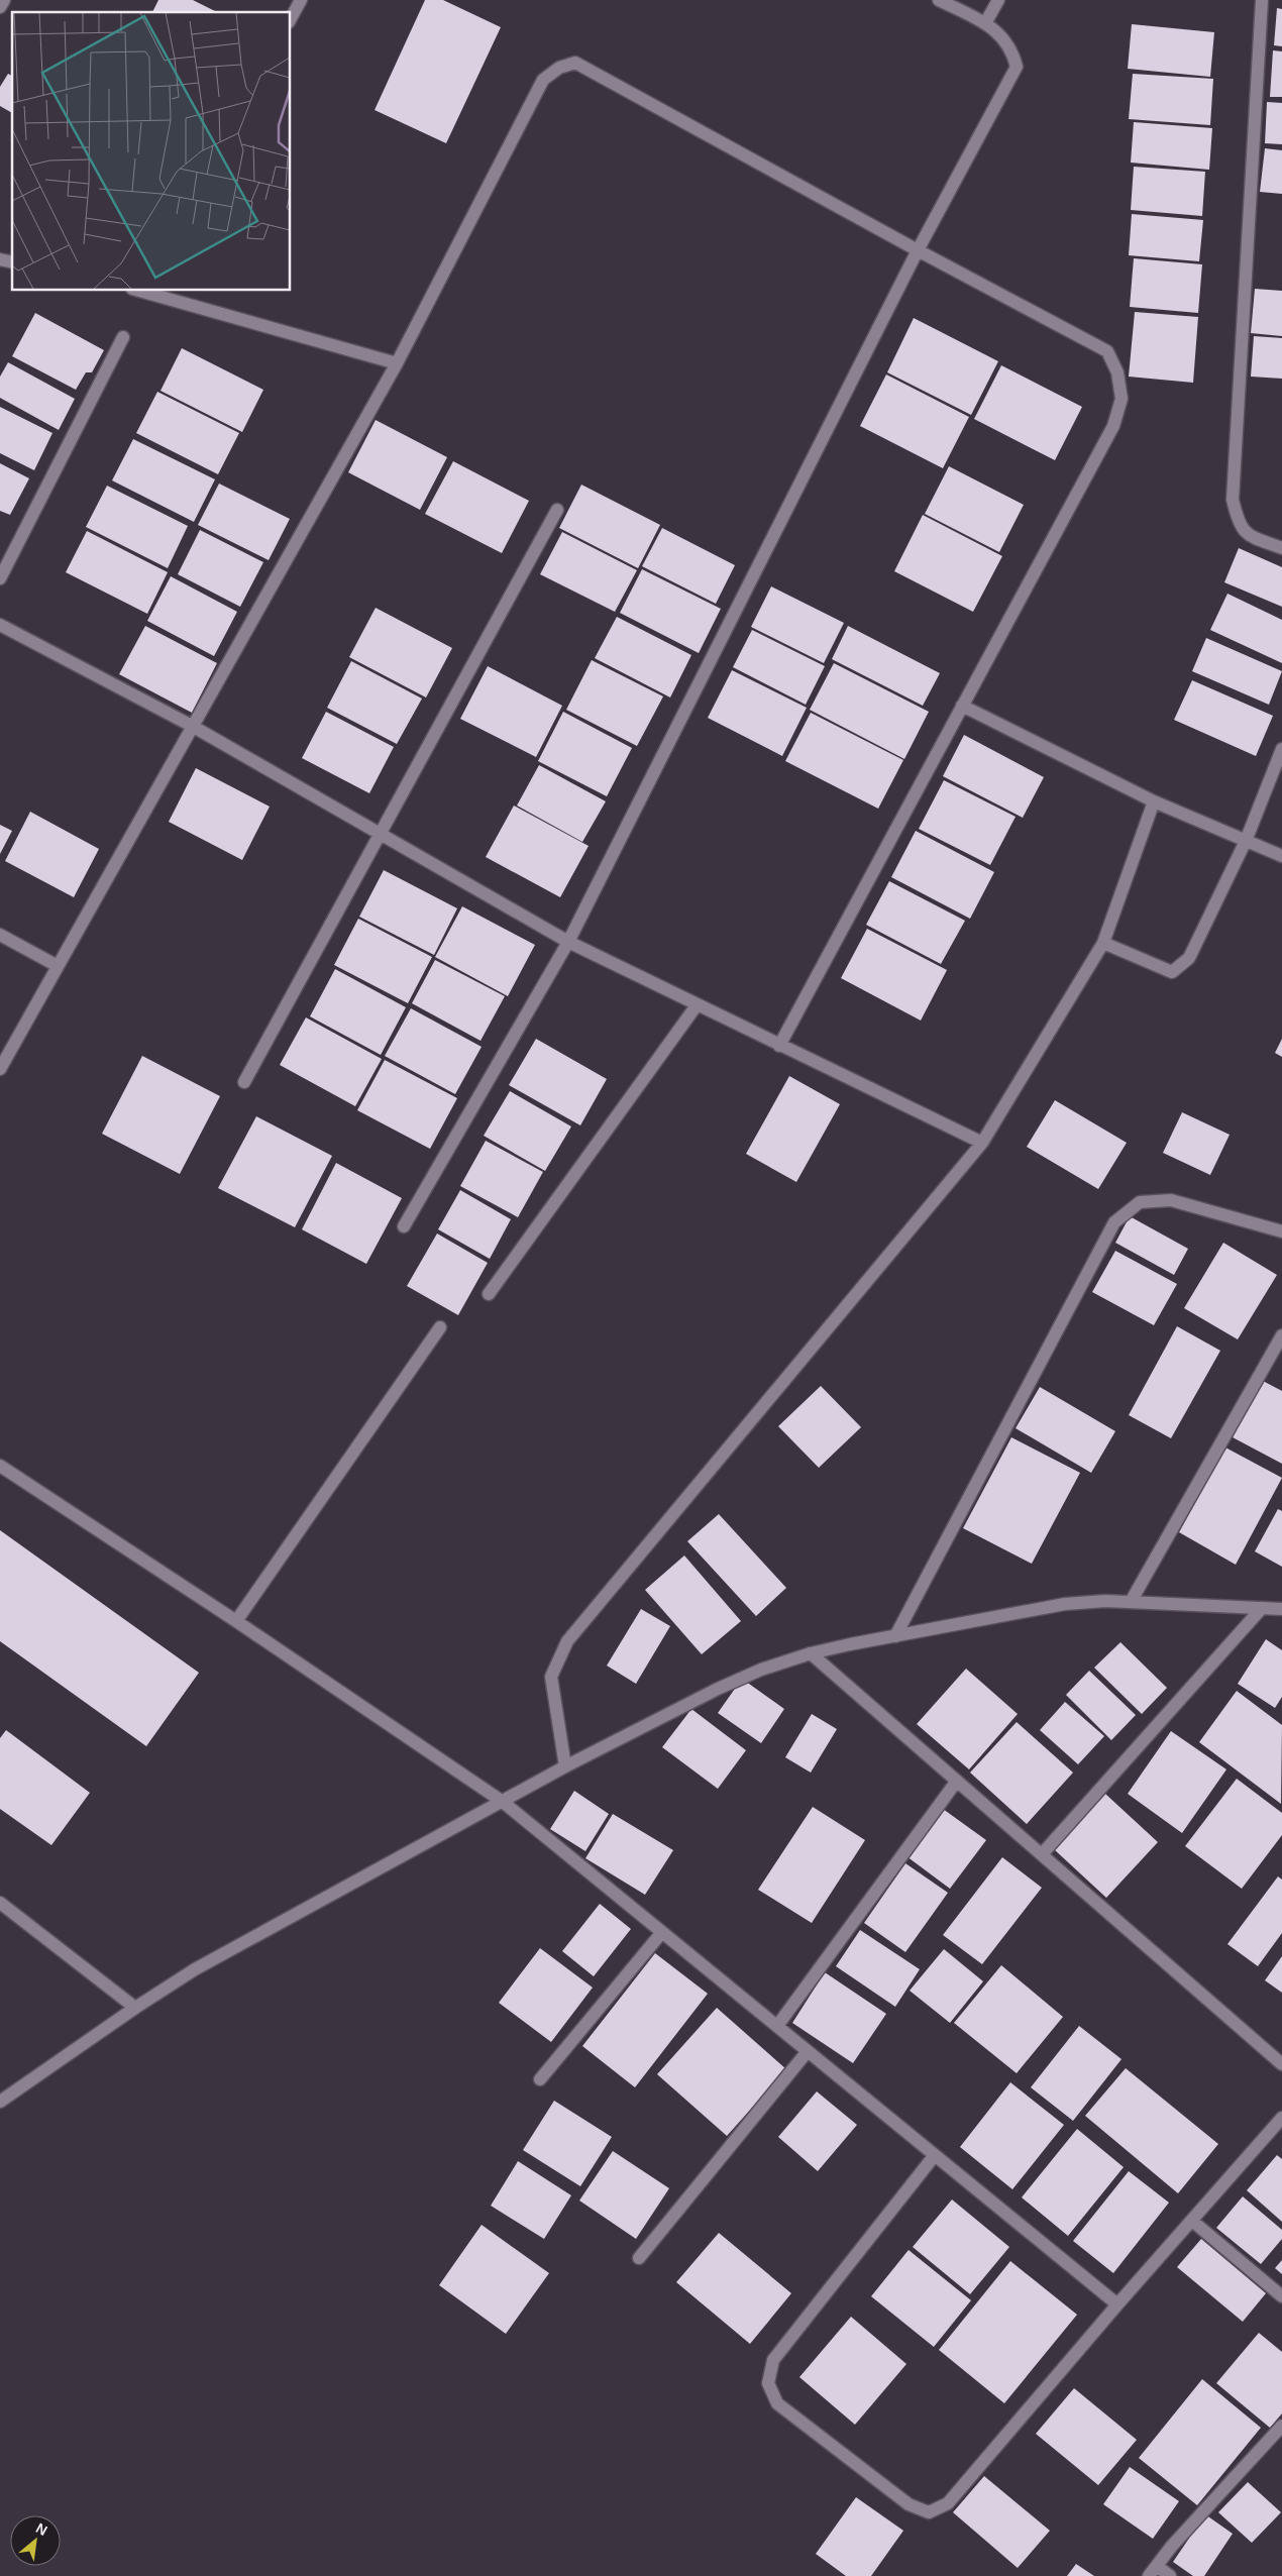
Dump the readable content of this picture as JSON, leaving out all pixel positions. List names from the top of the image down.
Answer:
{
  "north": "top right"
}
